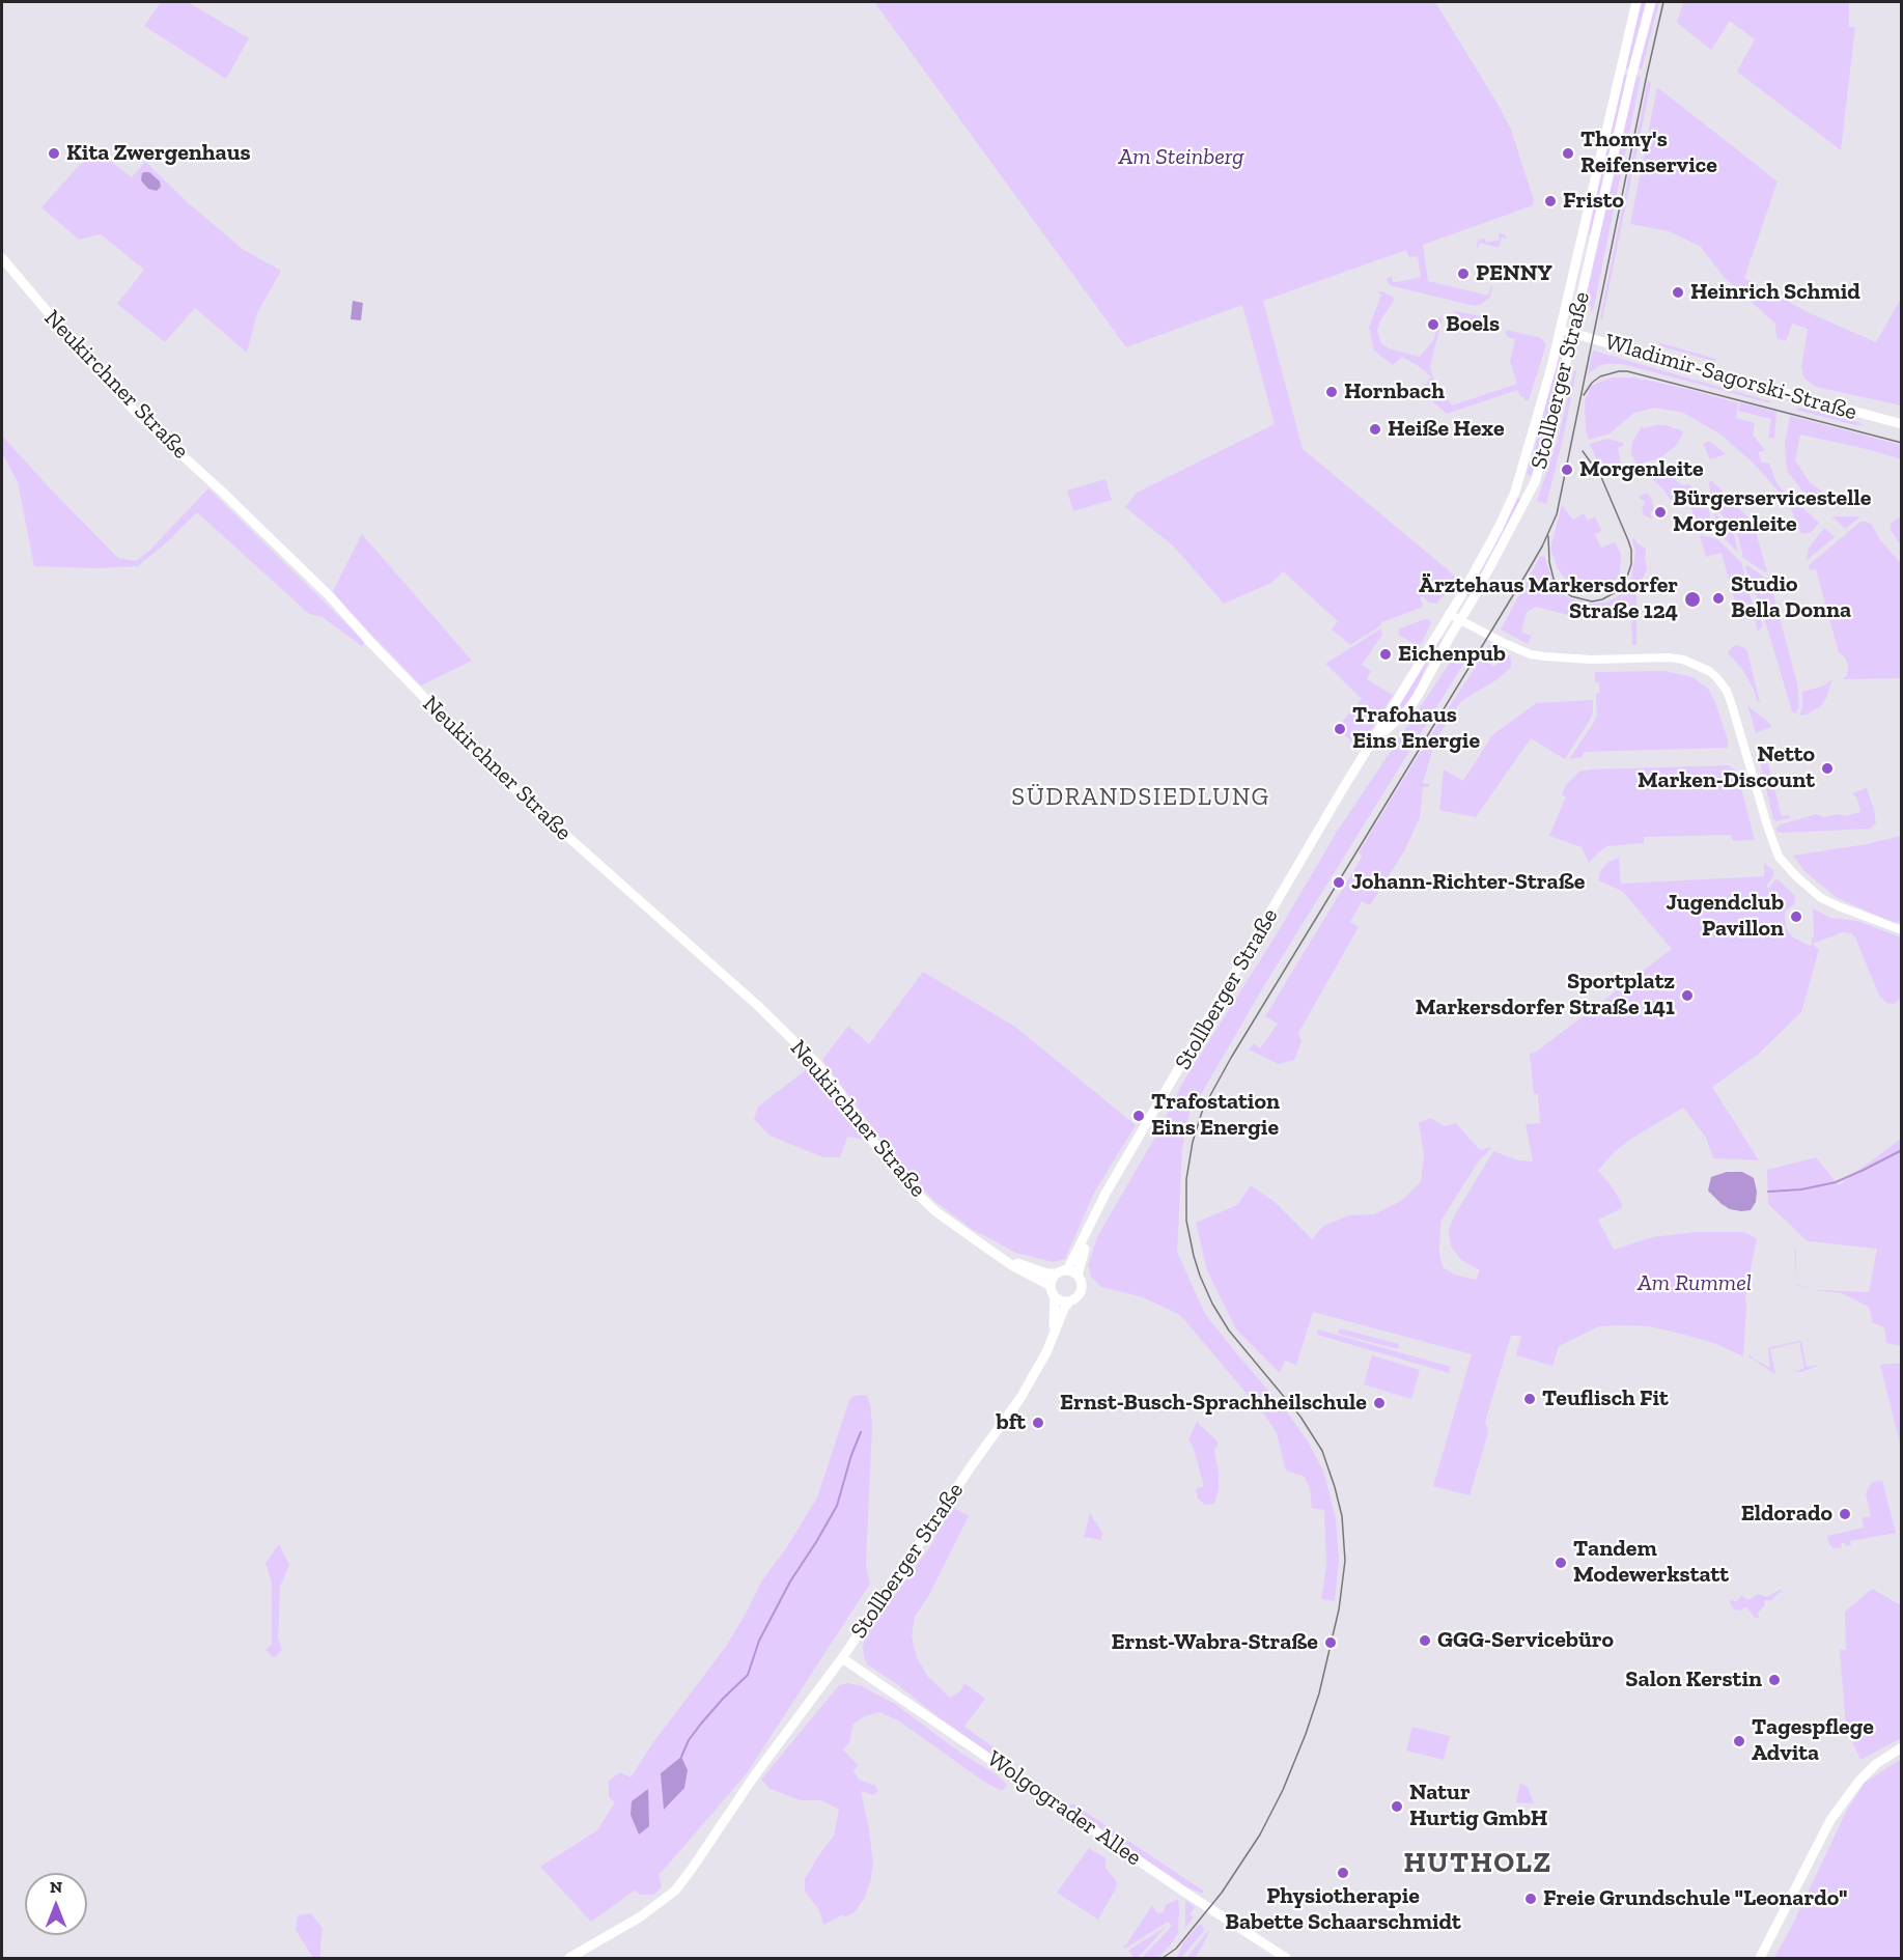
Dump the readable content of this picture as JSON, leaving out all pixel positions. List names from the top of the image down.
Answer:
{
  "streets": {
    "main road": [
      "Wladimir-Sagorski-Straße",
      "Stollberger Straße",
      "Neukirchner Straße",
      "Wolgograder Allee"
    ]
  },
  "crossings": [
    ["Wladimir-Sagorski-Straße", "Stollberger Straße"],
    ["Stollberger Straße", "Neukirchner Straße"],
    ["Stollberger Straße", "Wolgograder Allee"]
  ],
  "districts": ["SÜDRANDSIEDLUNG", "HUTHOLZ"],
  "parks": ["Am Steinberg", "Am Rummel"],
  "places": [
    "Kita Zwergenhaus",
    "Thomy's Reifenservice",
    "Fristo",
    "PENNY",
    "Heinrich Schmid",
    "Boels",
    "Hornbach",
    "Heiße Hexe",
    "Morgenleite",
    "Bürgerservicestelle Morgenleite",
    "Studio Bella Donna",
    "Ärztehaus Markersdorfer Straße 124",
    "Eichenpub",
    "Trafohaus Eins Energie",
    "Netto Marken-Discount",
    "Johann-Richter-Straße",
    "Jugendclub Pavillon",
    "Sportplatz Markersdorfer Straße 141",
    "Trafostation Eins Energie",
    "Teuflisch Fit",
    "Ernst-Busch-Sprachheilschule",
    "bft",
    "Eldorado",
    "Tandem Modewerkstatt",
    "GGG-Servicebüro",
    "Ernst-Wabra-Straße",
    "Salon Kerstin",
    "Tagespflege Advita",
    "Natur Hurtig GmbH",
    "Physiotherapie Babette Schaarschmidt",
    "Freie Grundschule \"Leonardo\""
  ],
  "north": "top"
}
